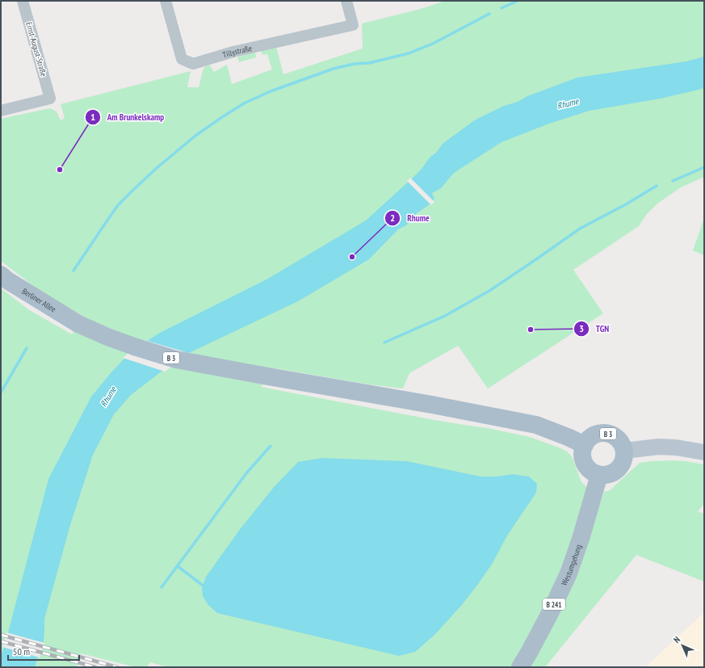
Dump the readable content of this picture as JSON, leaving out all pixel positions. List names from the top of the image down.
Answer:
{
  "streets": {
    "main road": [
      "Berliner Allee",
      "B 3",
      "Westumgehung",
      "B 241"
    ],
    "street": ["Ernst-August-Straße", "Tillystraße"]
  },
  "crossings": [
    ["Berliner Allee", "B 3"],
    ["Berliner Allee", "Westumgehung"],
    ["B 3", "Westumgehung"]
  ],
  "water": ["Rhume"],
  "places": ["Am Brunkelskamp", "Rhume", "TGN"],
  "scale_bar": "50 m",
  "north": "top left"
}
